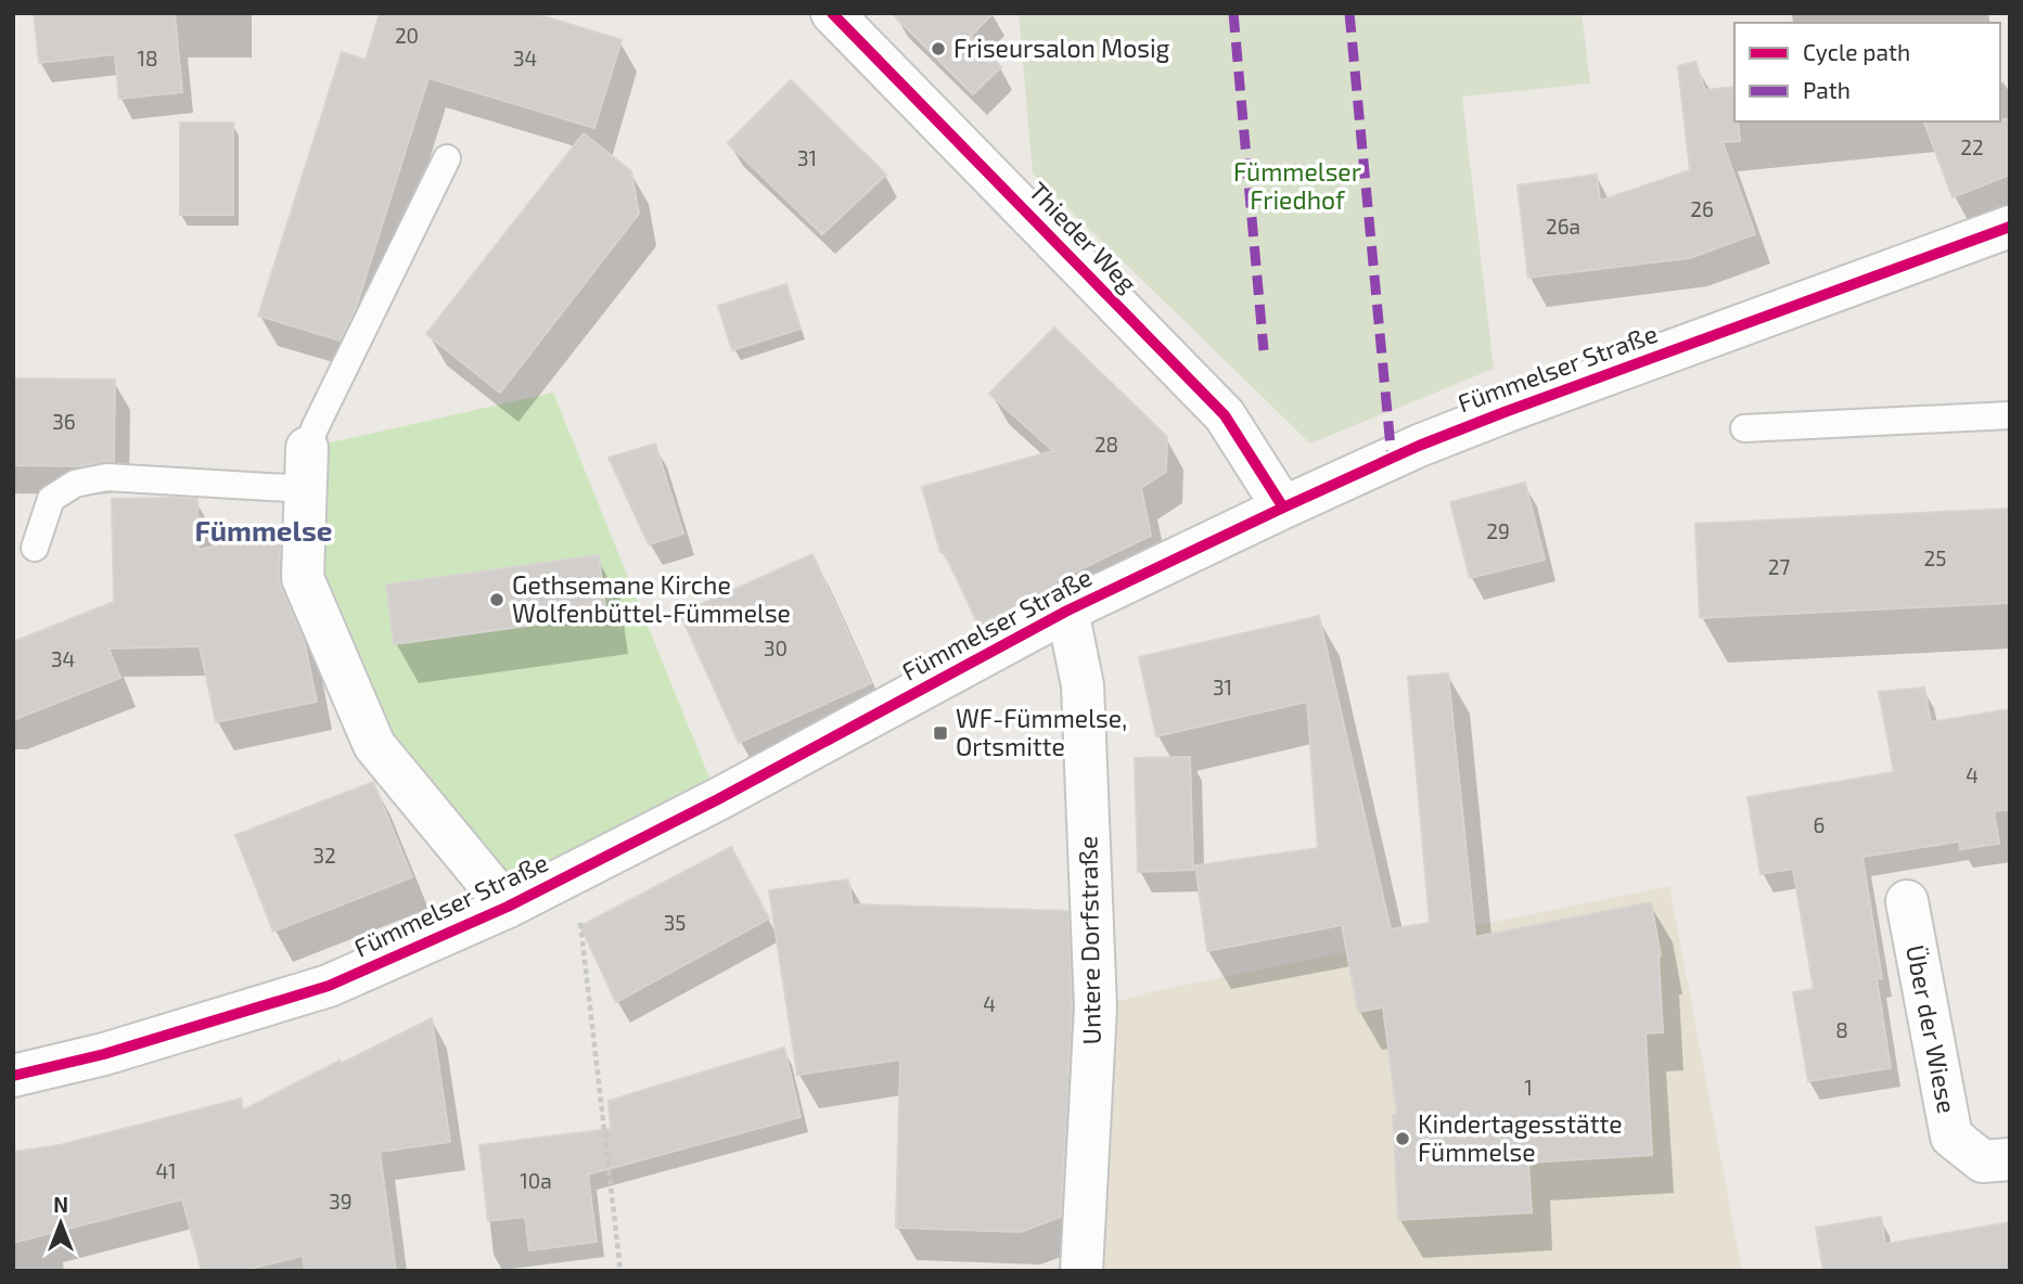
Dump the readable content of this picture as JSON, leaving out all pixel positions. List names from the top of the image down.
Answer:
{
  "streets": {
    "street": [
      "Thieder Weg",
      "Fümmelser Straße",
      "Untere Dorfstraße",
      "Über der Wiese"
    ]
  },
  "crossings": [
    ["Thieder Weg", "Fümmelser Straße"],
    ["Fümmelser Straße", "Untere Dorfstraße"]
  ],
  "districts": ["Fümmelse"],
  "parks": ["Fümmelser Friedhof"],
  "places": {
    "other": ["Friseursalon Mosig", "Gethsemane Kirche Wolfenbüttel-Fümmelse", "Kindertagesstätte Fümmelse"],
    "transit": ["WF-Fümmelse, Ortsmitte"]
  },
  "house_numbers": [
    "20",
    "18",
    "34",
    "22",
    "31",
    "26",
    "26a",
    "36",
    "28",
    "29",
    "25",
    "27",
    "30",
    "34",
    "31",
    "4",
    "6",
    "32",
    "35",
    "4",
    "8",
    "1",
    "41",
    "10a",
    "39"
  ],
  "legend": ["Cycle path", "Path"],
  "north": "top"
}
